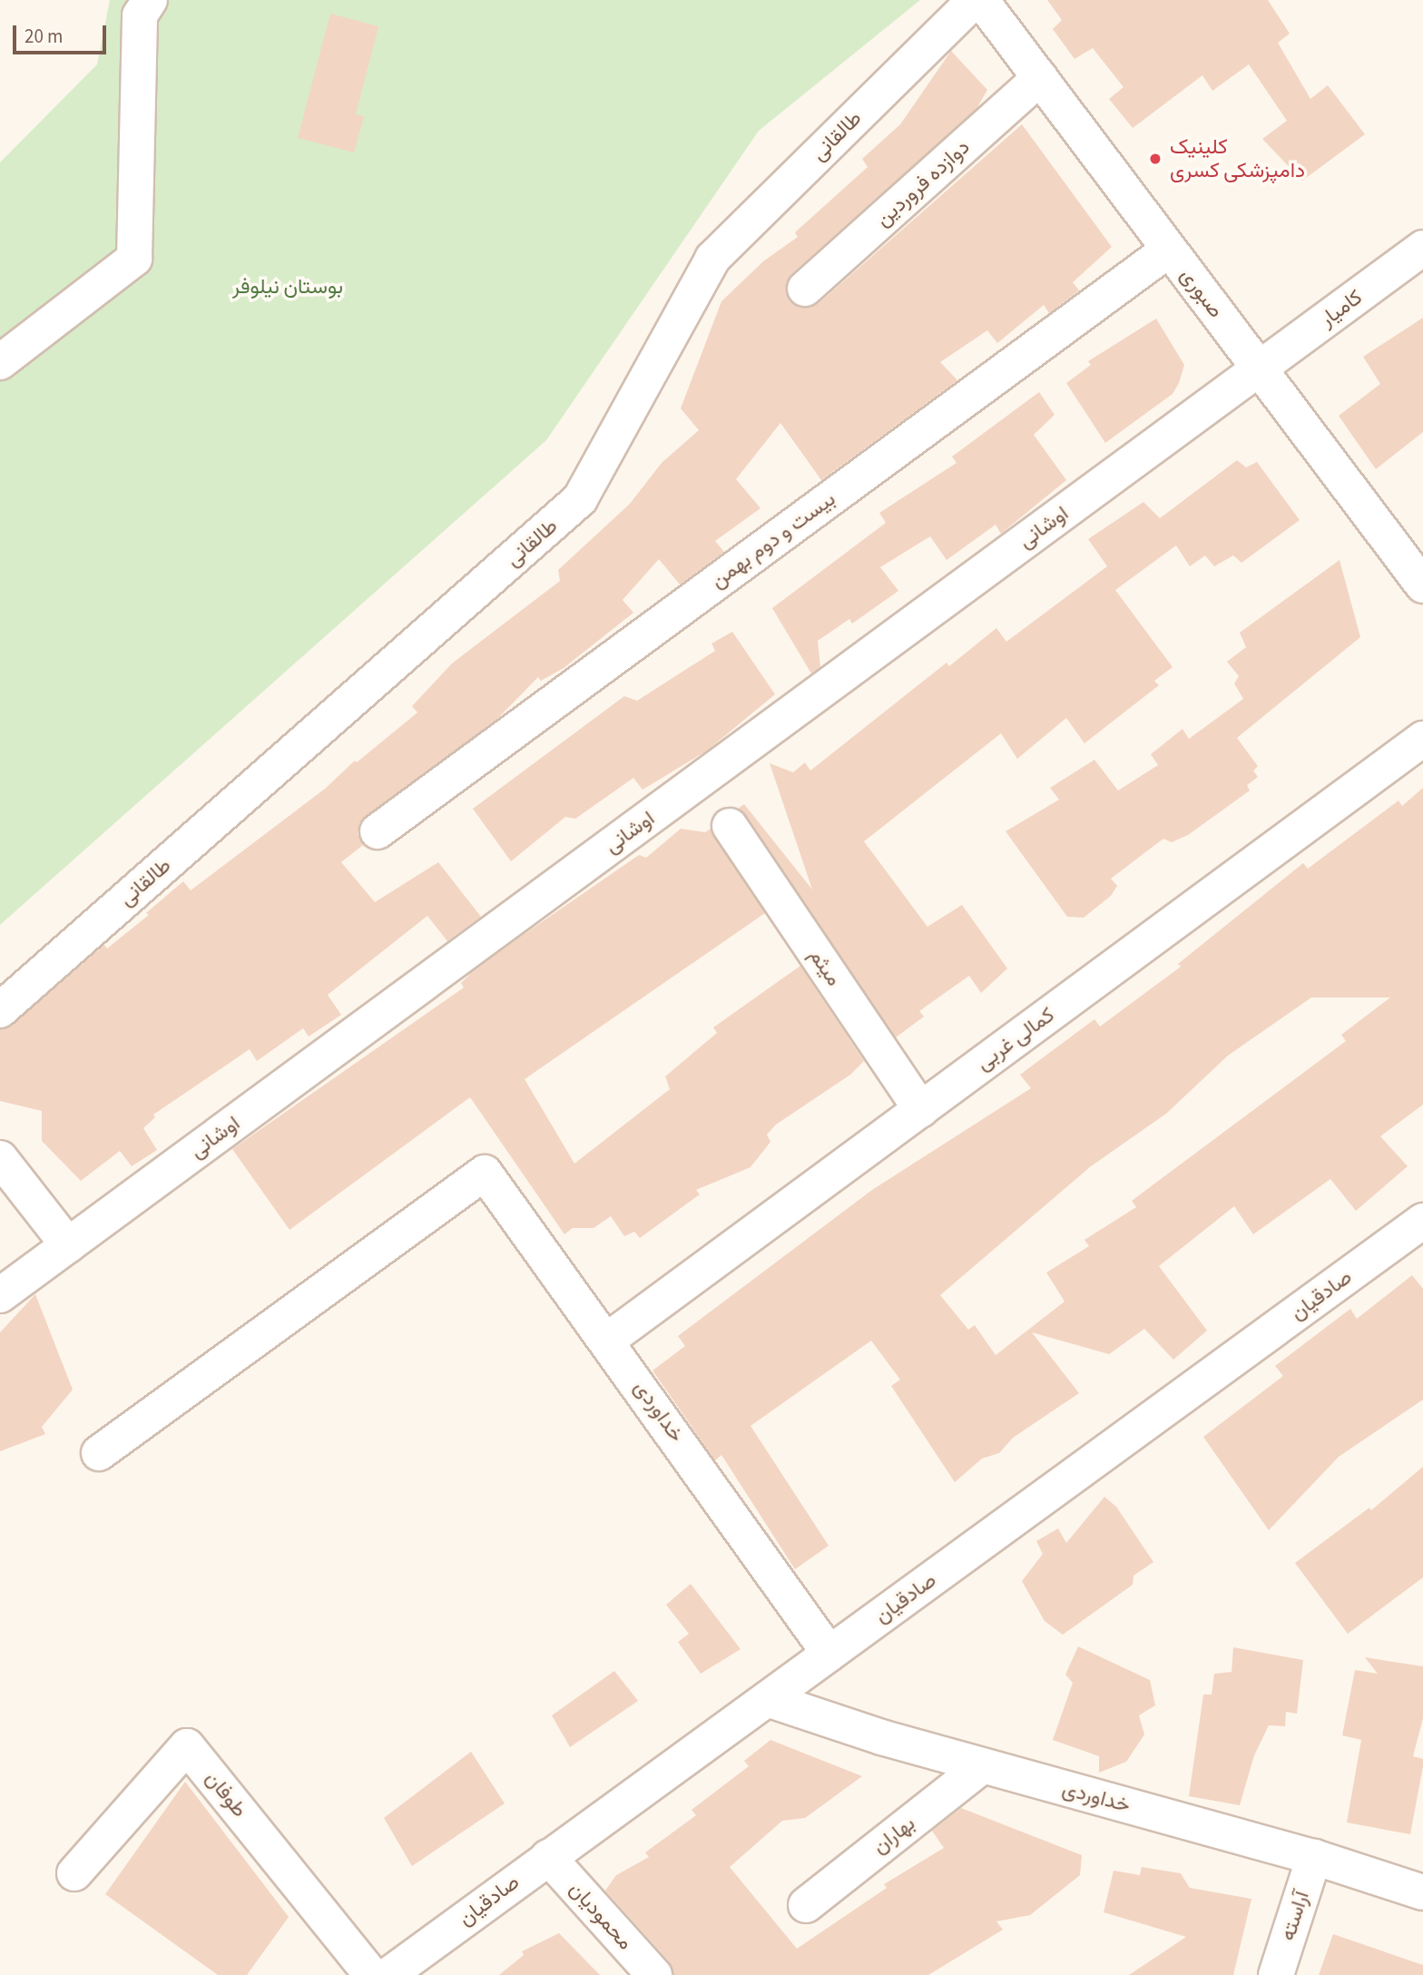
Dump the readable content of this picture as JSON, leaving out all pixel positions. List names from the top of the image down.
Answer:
{
  "streets": {
    "street": [
      "طالقانی",
      "دوازده فروردین",
      "صبوری",
      "کامیار",
      "اوشانی",
      "بیست و دوم بهمن",
      "میثم",
      "کمالی غربی",
      "صادقیان",
      "خداوردی",
      "طوفان",
      "بهاران",
      "محمودیان",
      "آراسته"
    ]
  },
  "crossings": [
    ["دوازده فروردین", "صبوری"],
    ["صبوری", "کامیار"],
    ["صبوری", "اوشانی"],
    ["صبوری", "بیست و دوم بهمن"],
    ["کامیار", "اوشانی"],
    ["میثم", "کمالی غربی"],
    ["کمالی غربی", "خداوردی"],
    ["صادقیان", "خداوردی"],
    ["صادقیان", "محمودیان"],
    ["خداوردی", "بهاران"],
    ["خداوردی", "آراسته"]
  ],
  "parks": ["بوستان نیلوفر"],
  "places": ["کلینیک دامپزشکی کسری"],
  "scale_bar": "20 m"
}
